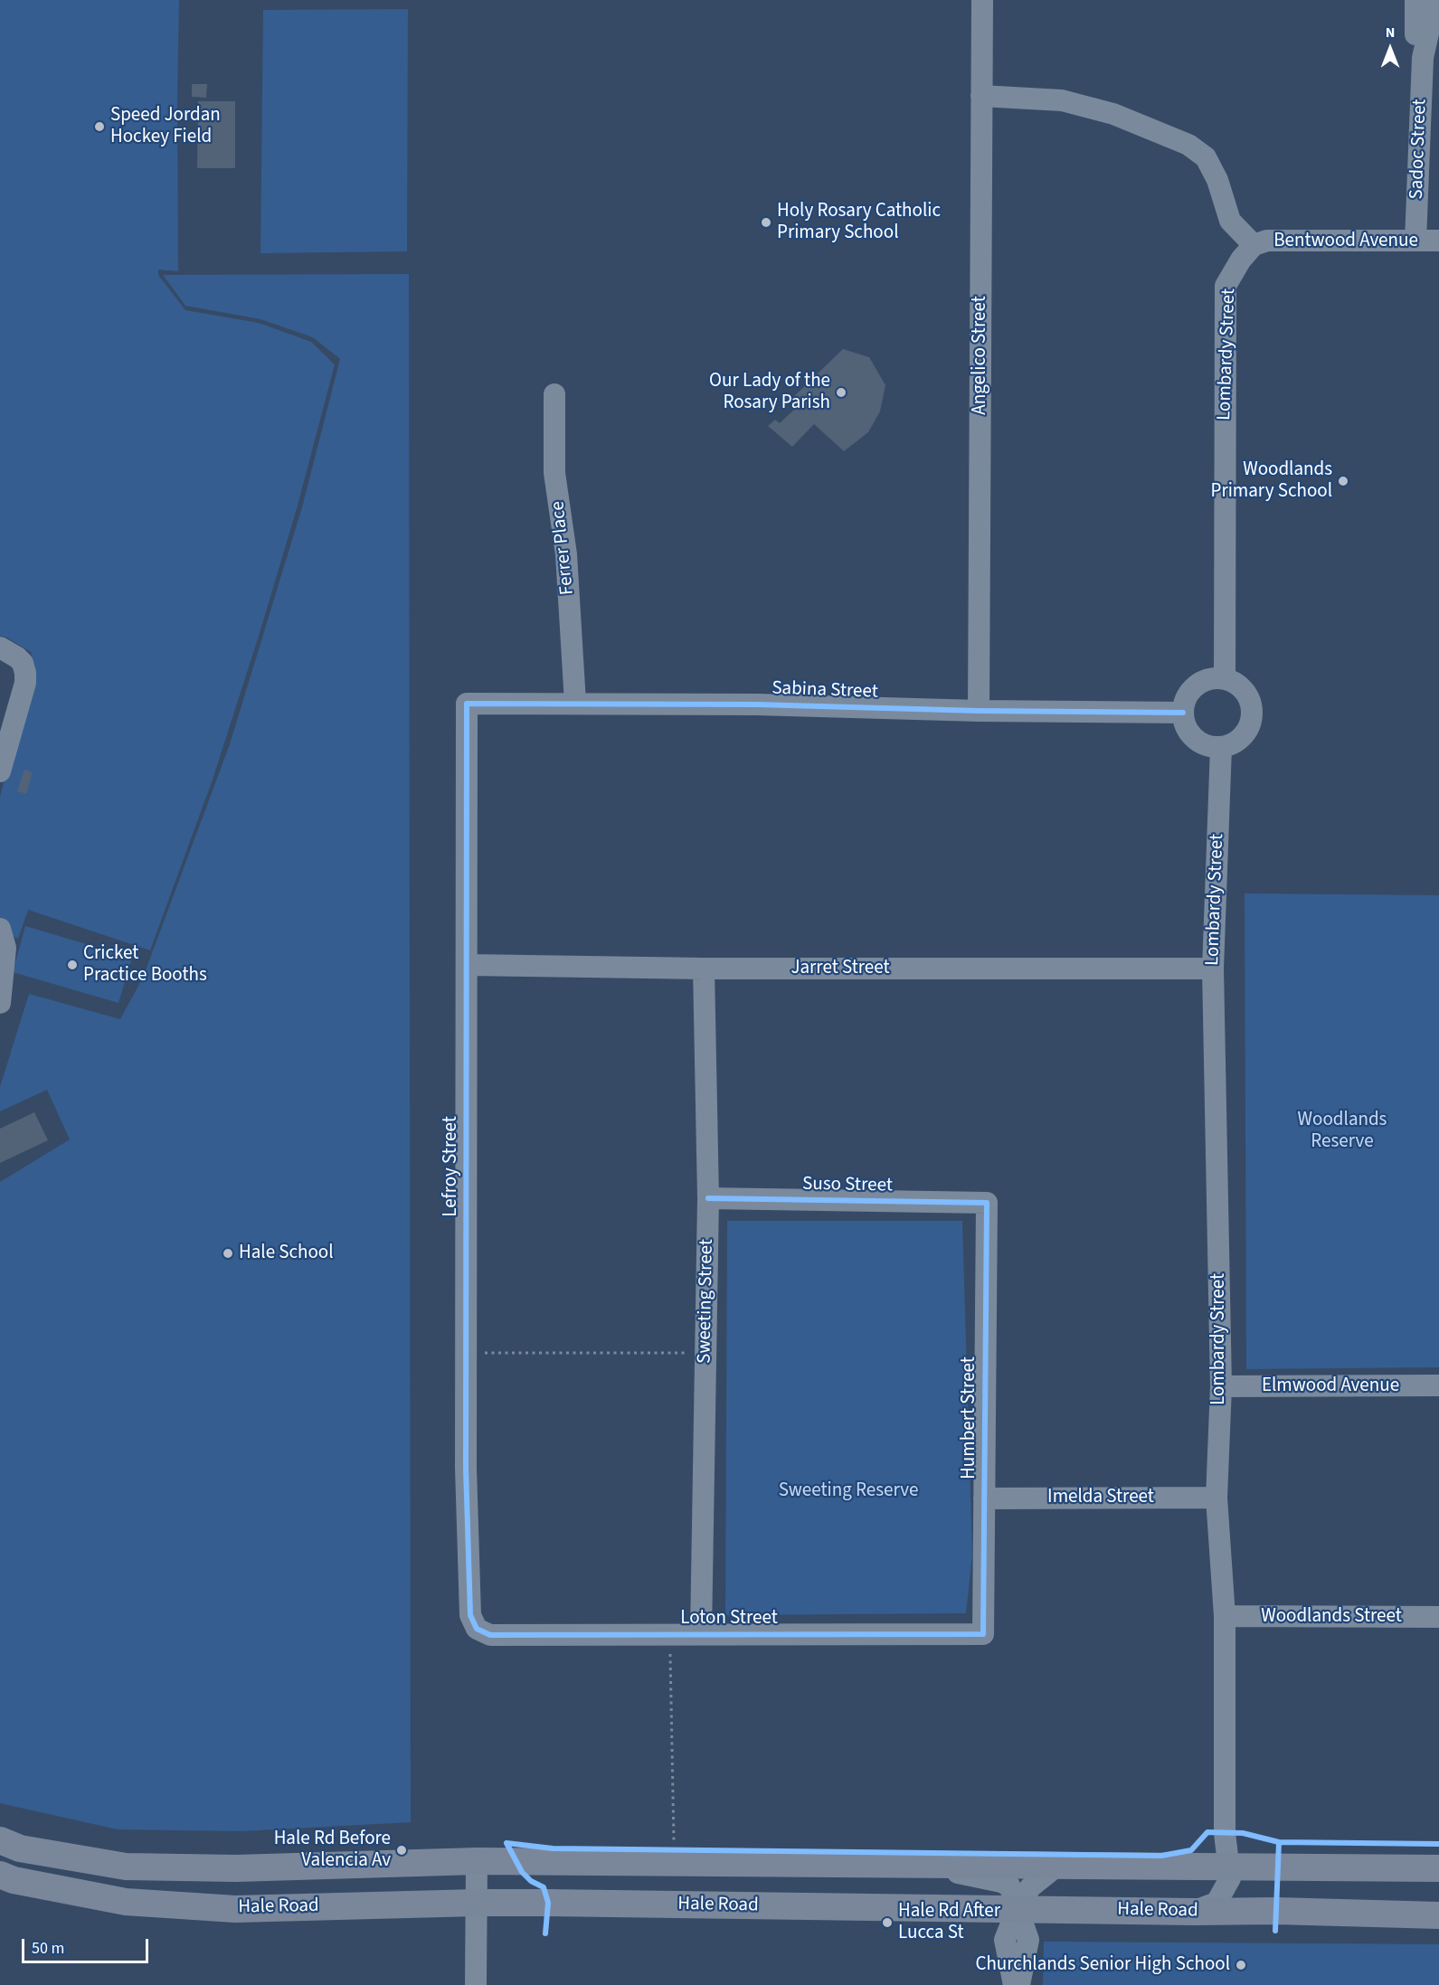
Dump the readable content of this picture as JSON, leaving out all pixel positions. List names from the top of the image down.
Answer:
{
  "streets": {
    "main road": ["Hale Road"],
    "street": [
      "Sadoc Street",
      "Bentwood Avenue",
      "Lombardy Street",
      "Angelico Street",
      "Ferrer Place",
      "Sabina Street",
      "Jarret Street",
      "Lefroy Street",
      "Suso Street",
      "Sweeting Street",
      "Elmwood Avenue",
      "Humbert Street",
      "Imelda Street",
      "Woodlands Street",
      "Loton Street"
    ]
  },
  "crossings": [
    ["Sadoc Street", "Bentwood Avenue"],
    ["Bentwood Avenue", "Lombardy Street"],
    ["Lombardy Street", "Sabina Street"],
    ["Lombardy Street", "Jarret Street"],
    ["Lombardy Street", "Elmwood Avenue"],
    ["Lombardy Street", "Imelda Street"],
    ["Lombardy Street", "Woodlands Street"],
    ["Lombardy Street", "Hale Road"],
    ["Angelico Street", "Sabina Street"],
    ["Ferrer Place", "Sabina Street"],
    ["Sabina Street", "Lefroy Street"],
    ["Jarret Street", "Lefroy Street"],
    ["Jarret Street", "Sweeting Street"],
    ["Lefroy Street", "Loton Street"],
    ["Suso Street", "Sweeting Street"],
    ["Suso Street", "Humbert Street"],
    ["Sweeting Street", "Loton Street"],
    ["Humbert Street", "Imelda Street"],
    ["Humbert Street", "Loton Street"]
  ],
  "parks": ["Woodlands Reserve", "Sweeting Reserve"],
  "places": [
    "Speed Jordan Hockey Field",
    "Holy Rosary Catholic Primary School",
    "Our Lady of the Rosary Parish",
    "Woodlands Primary School",
    "Cricket Practice Booths",
    "Hale School",
    "Hale Rd Before Valencia Av",
    "Hale Rd After Lucca St",
    "Churchlands Senior High School"
  ],
  "scale_bar": "50 m",
  "north": "top"
}
